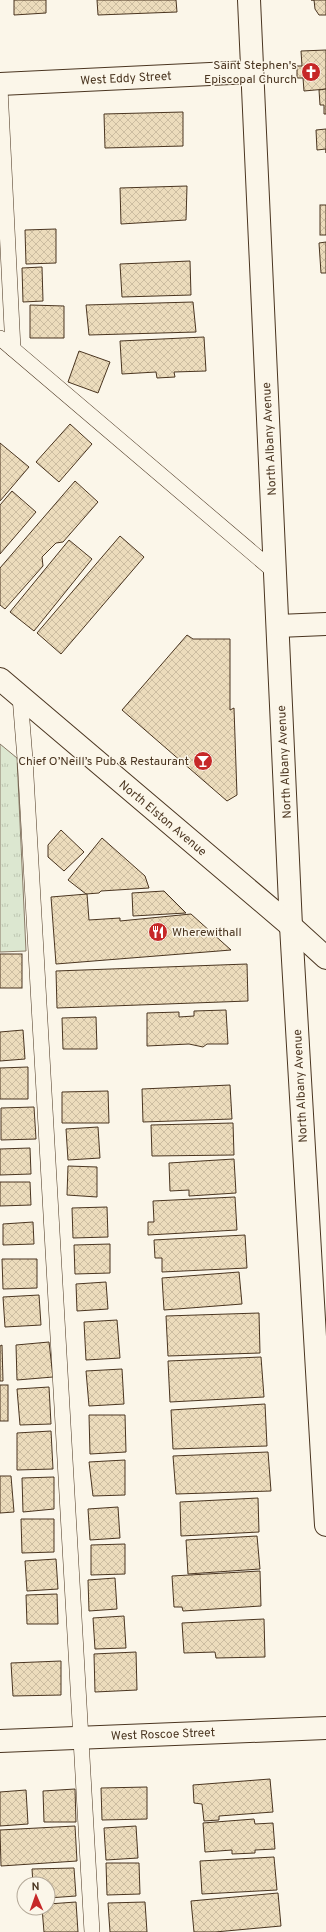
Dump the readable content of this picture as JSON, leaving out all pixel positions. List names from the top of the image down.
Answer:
{
  "streets": {
    "street": [
      "West Eddy Street",
      "North Albany Avenue",
      "North Elston Avenue",
      "West Roscoe Street"
    ]
  },
  "crossings": [
    ["West Eddy Street", "North Albany Avenue"],
    ["North Albany Avenue", "North Elston Avenue"]
  ],
  "places": {
    "church": ["Saint Stephen's Episcopal Church"],
    "bar": ["Chief O’Neill’s Pub & Restaurant"],
    "restaurant": ["Wherewithall"]
  },
  "north": "top"
}
